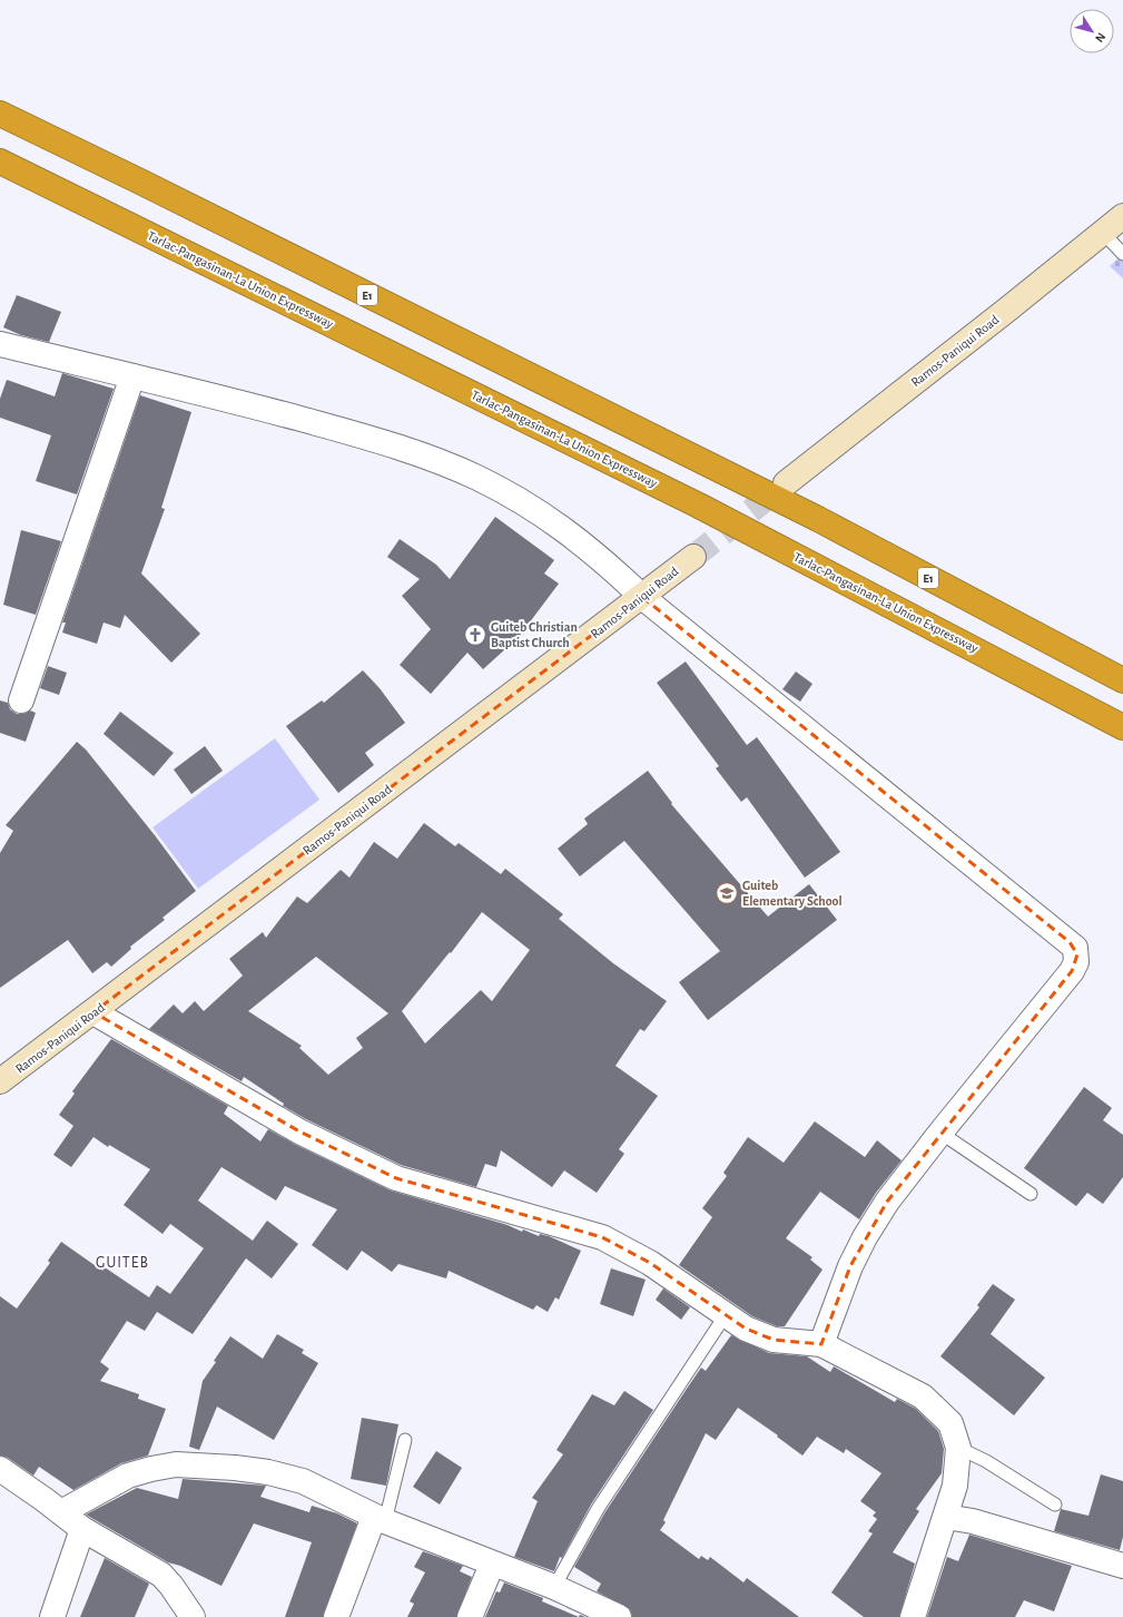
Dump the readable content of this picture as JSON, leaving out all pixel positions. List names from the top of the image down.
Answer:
{
  "streets": {
    "highway": ["Tarlac-Pangasinan-La Union Expressway", "E1"],
    "main road": ["Ramos-Paniqui Road"]
  },
  "districts": ["GUITEB"],
  "places": {
    "church": ["Guiteb Christian Baptist Church"],
    "school or university": ["Guiteb Elementary School"]
  },
  "north": "bottom right"
}
